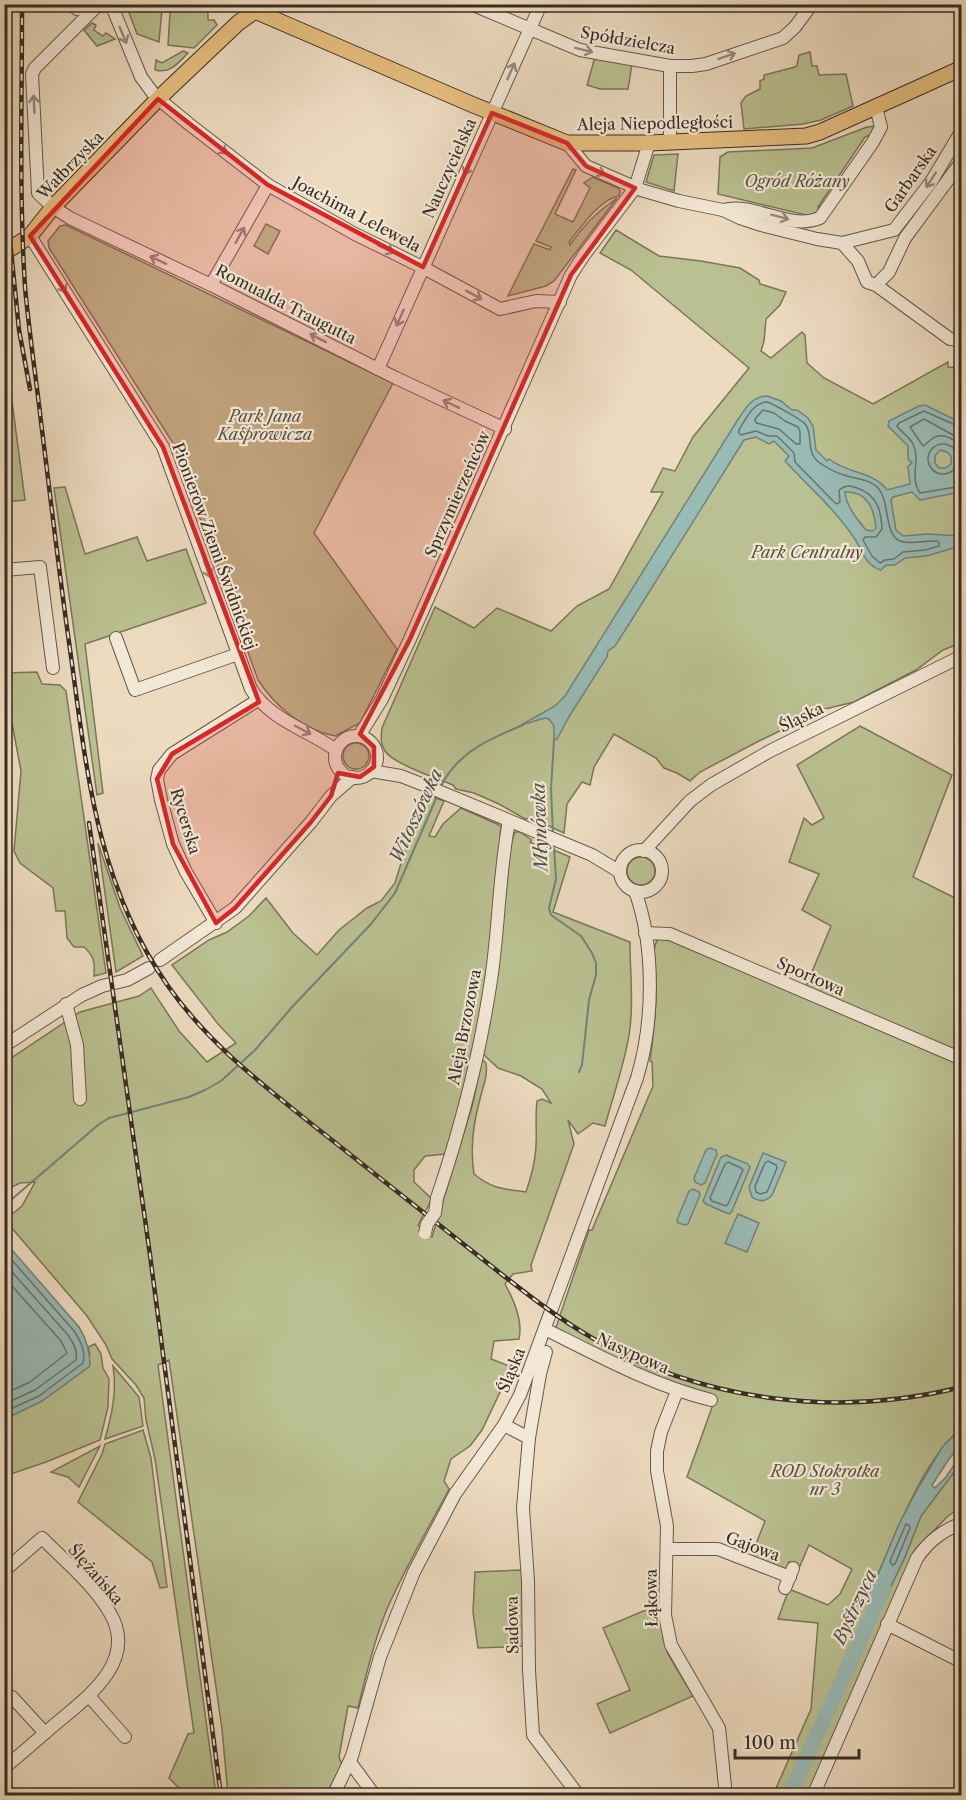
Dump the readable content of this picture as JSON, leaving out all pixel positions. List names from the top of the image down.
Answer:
{
  "streets": {
    "main road": ["Aleja Niepodległości", "Wałbrzyska"],
    "street": [
      "Spółdzielcza",
      "Nauczycielska",
      "Garbarska",
      "Joachima Lelewela",
      "Romualda Traugutta",
      "Sprzymierzeńców",
      "Pionierów Ziemi Świdnickiej",
      "Śląska",
      "Rycerska",
      "Sportowa",
      "Aleja Brzozowa",
      "Nasypowa",
      "Gajowa",
      "Ślężańska",
      "Łąkowa",
      "Sadowa"
    ]
  },
  "crossings": [
    ["Spółdzielcza", "Nauczycielska"],
    ["Aleja Niepodległości", "Wałbrzyska"],
    ["Aleja Niepodległości", "Nauczycielska"],
    ["Wałbrzyska", "Joachima Lelewela"],
    ["Wałbrzyska", "Romualda Traugutta"],
    ["Wałbrzyska", "Pionierów Ziemi Świdnickiej"],
    ["Nauczycielska", "Joachima Lelewela"],
    ["Nauczycielska", "Romualda Traugutta"],
    ["Joachima Lelewela", "Sprzymierzeńców"],
    ["Romualda Traugutta", "Sprzymierzeńców"],
    ["Sprzymierzeńców", "Pionierów Ziemi Świdnickiej"],
    ["Pionierów Ziemi Świdnickiej", "Rycerska"],
    ["Śląska", "Sportowa"],
    ["Śląska", "Nasypowa"],
    ["Nasypowa", "Łąkowa"],
    ["Gajowa", "Łąkowa"]
  ],
  "one_way": [
    "Spółdzielcza",
    "Joachima Lelewela",
    "Romualda Traugutta",
    "Pionierów Ziemi Świdnickiej"
  ],
  "water": ["Witoszówka", "Młynówka", "Bystrzyca"],
  "parks": [
    "Ogród Różany",
    "Park Jana Kasprowicza",
    "Park Centralny",
    "ROD Stokrotka nr 3"
  ],
  "scale_bar": "100 m"
}
